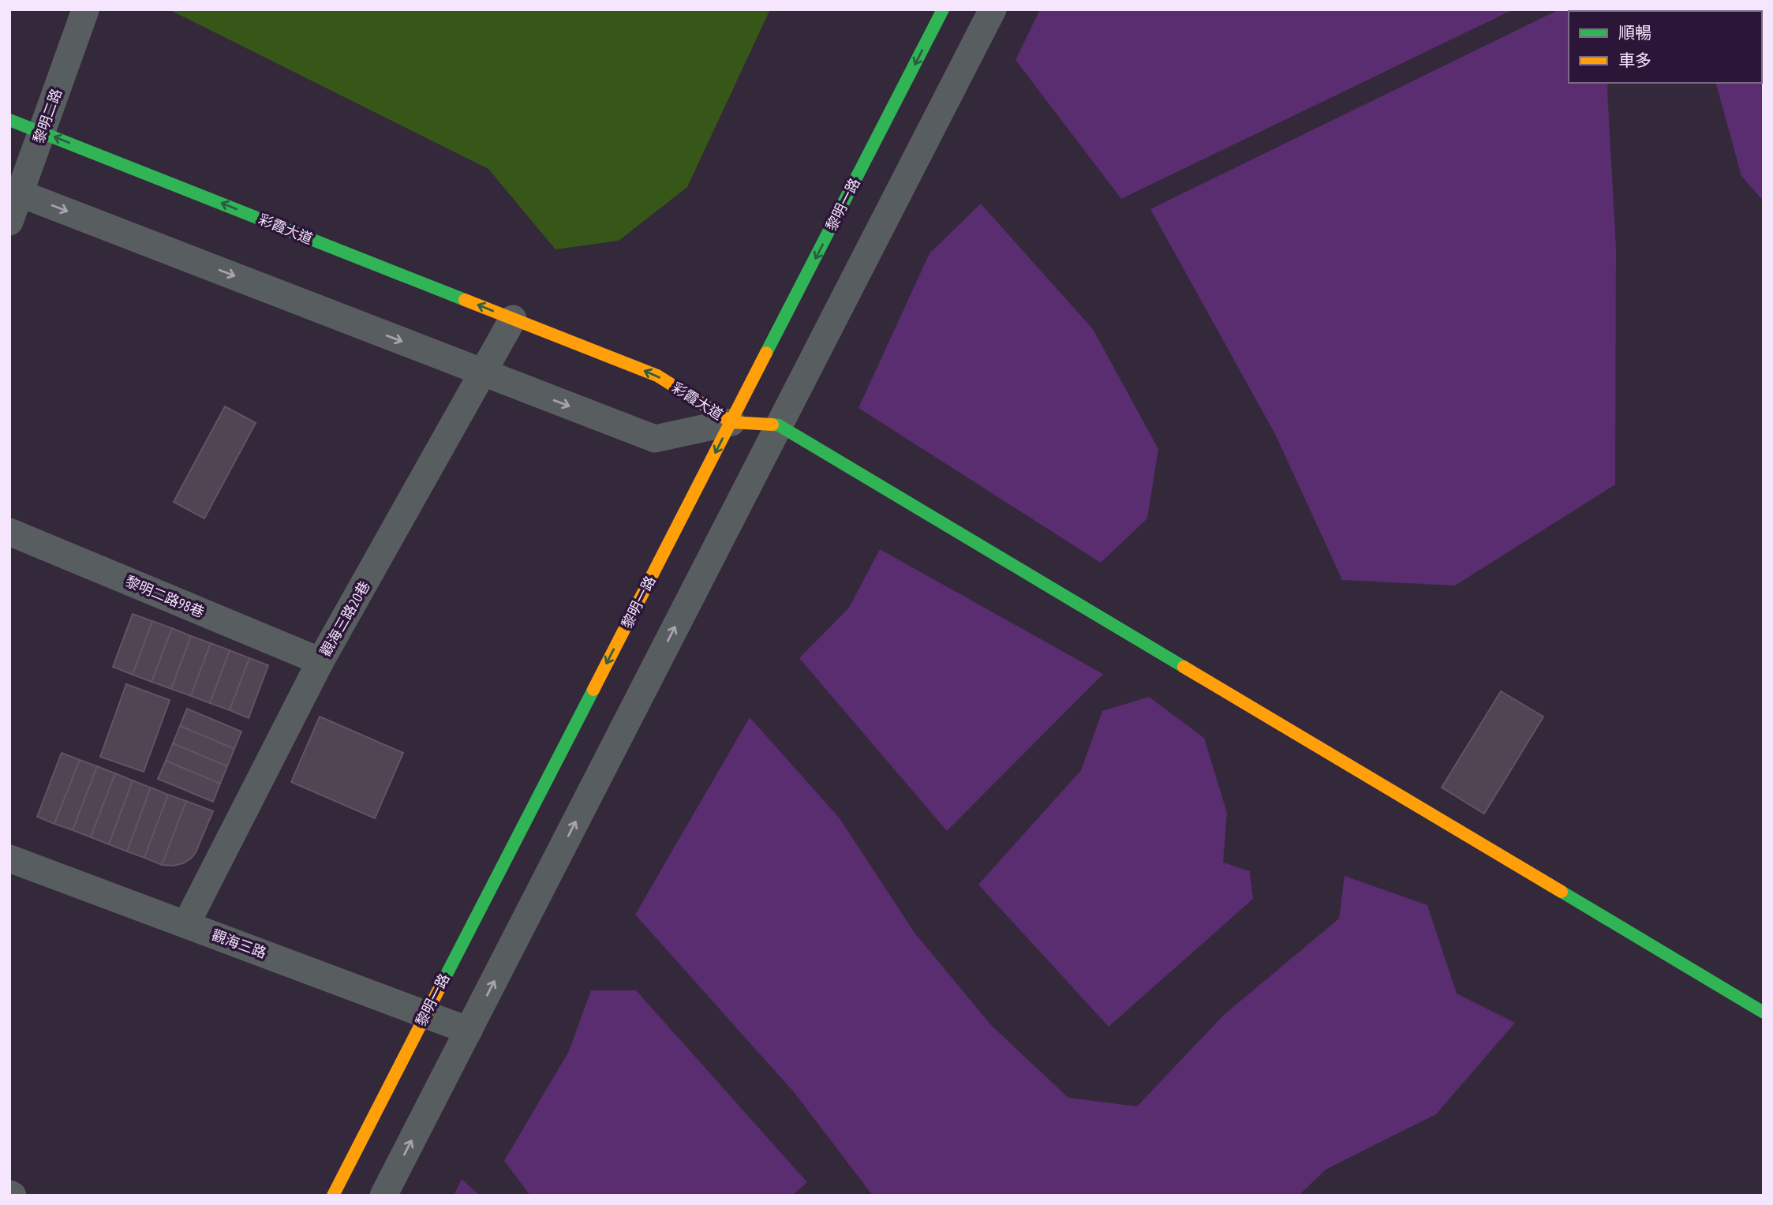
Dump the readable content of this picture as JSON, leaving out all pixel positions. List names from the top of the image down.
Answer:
{
  "streets": {
    "street": [
      "黎明二路",
      "黎明一路",
      "彩霞大道",
      "黎明二路98巷",
      "觀海三路20巷",
      "觀海三路"
    ]
  },
  "crossings": [
    ["黎明二路", "彩霞大道"],
    ["黎明一路", "彩霞大道"],
    ["黎明一路", "觀海三路"],
    ["彩霞大道", "觀海三路20巷"],
    ["黎明二路98巷", "觀海三路20巷"],
    ["觀海三路20巷", "觀海三路"]
  ],
  "legend": ["順暢", "車多"]
}
